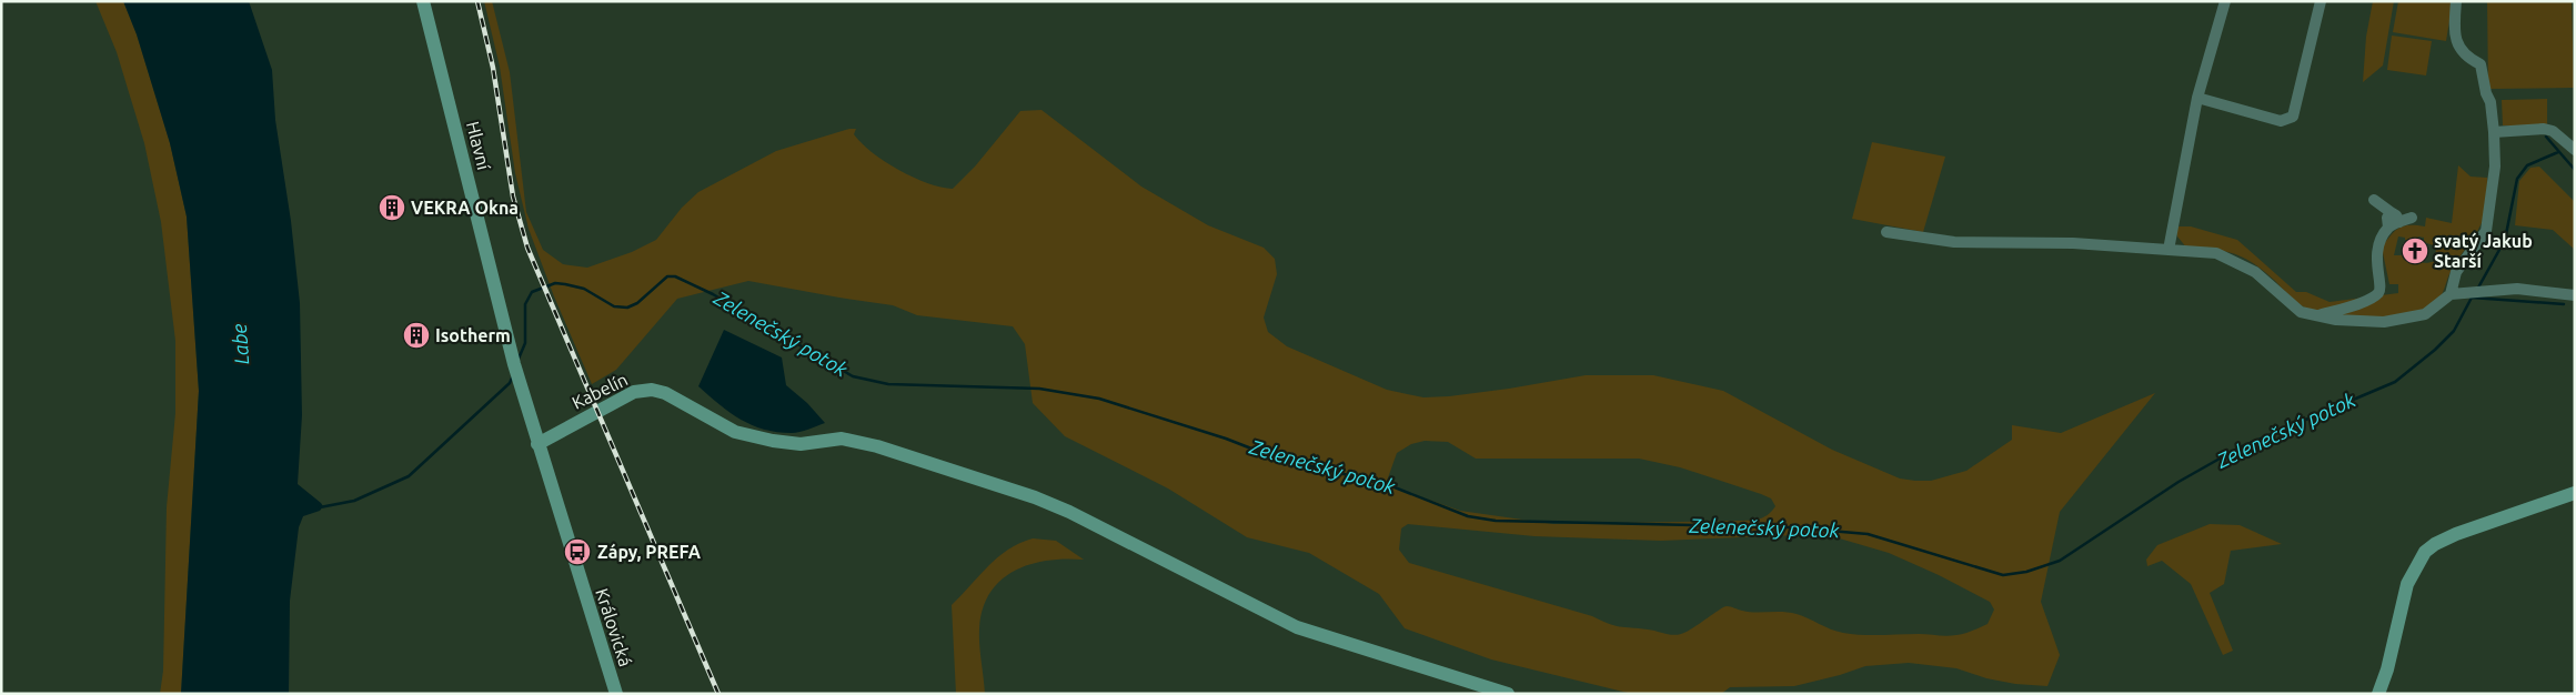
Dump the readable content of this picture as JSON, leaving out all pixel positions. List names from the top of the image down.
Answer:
{
  "streets": {
    "street": ["Hlavní", "Kabelín", "Královická"]
  },
  "crossings": [
    ["Hlavní", "Královická"],
    ["Kabelín", "Královická"]
  ],
  "water": ["Zelenečský potok", "Labe"],
  "places": {
    "building": ["VEKRA Okna", "Isotherm"],
    "church": ["svatý Jakub Starší"],
    "bus stop": ["Zápy, PREFA"]
  }
}
